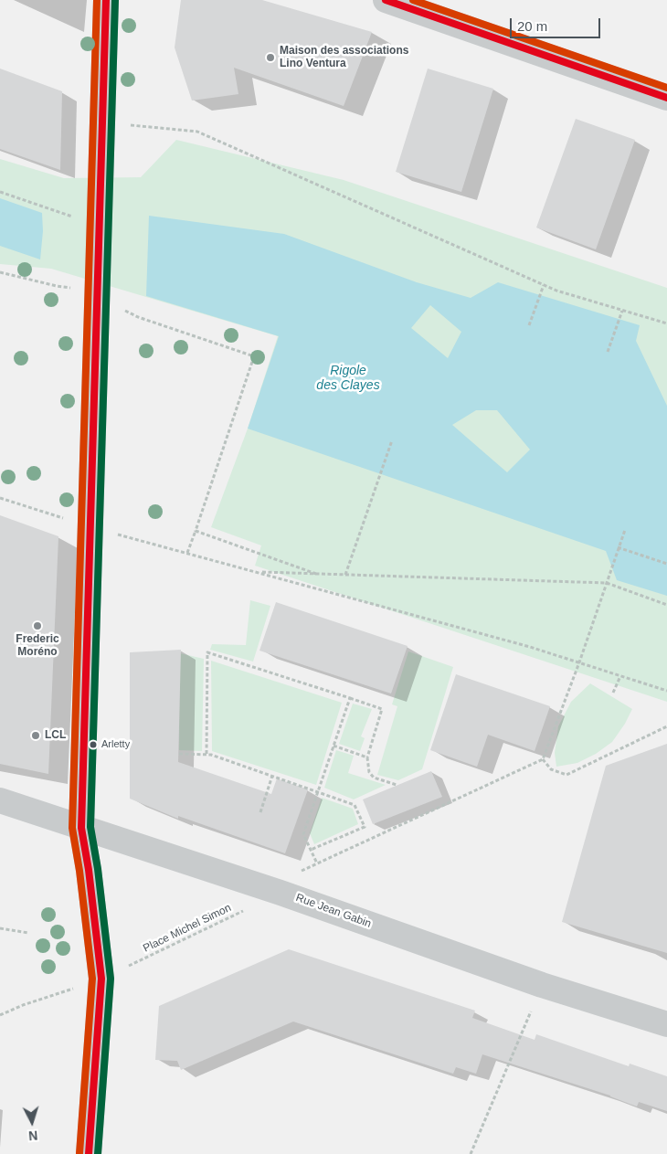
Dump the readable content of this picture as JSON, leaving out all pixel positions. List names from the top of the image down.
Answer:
{
  "streets": {
    "street": ["Rue Jean Gabin"],
    "path": ["Place Michel Simon"]
  },
  "crossings": [
    ["Rue Jean Gabin", "Place Michel Simon"]
  ],
  "water": ["Rigole des Clayes"],
  "places": [
    "Maison des associations Lino Ventura",
    "Frederic Moréno",
    "LCL",
    "Arletty"
  ],
  "scale_bar": "20 m",
  "north": "bottom"
}
